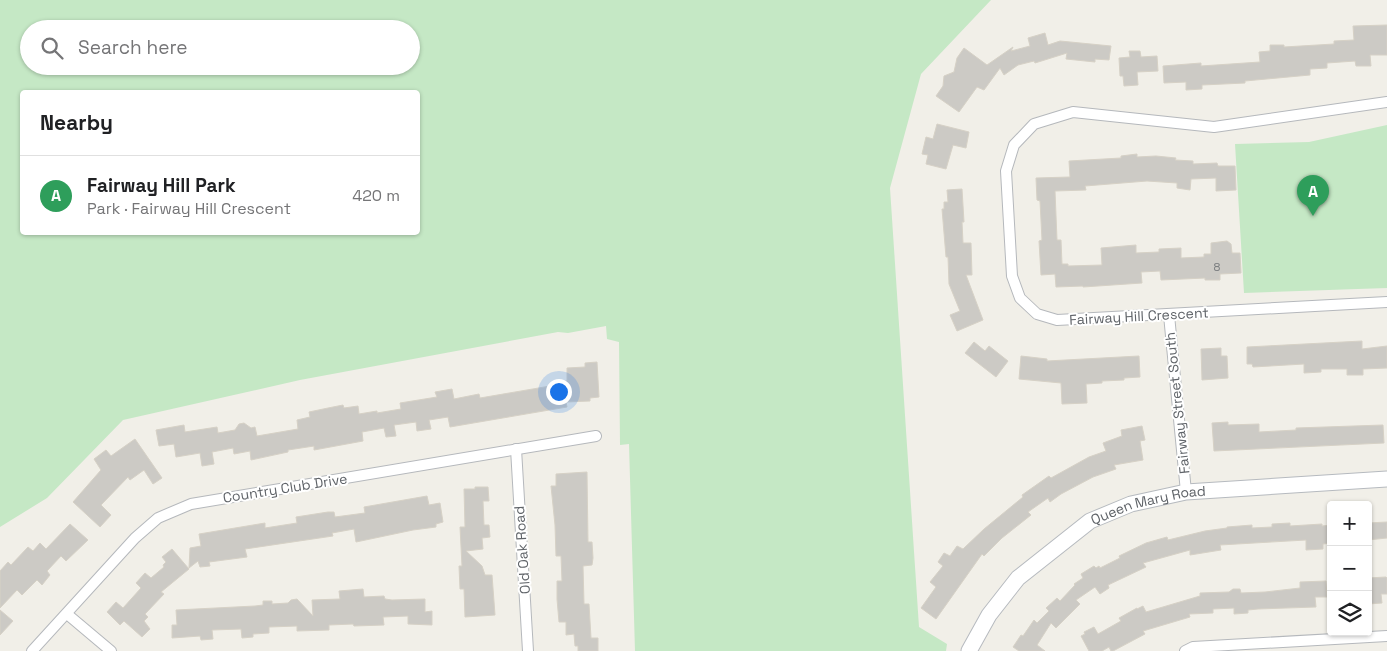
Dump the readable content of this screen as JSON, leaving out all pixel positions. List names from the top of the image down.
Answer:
{
  "streets": {
    "street": [
      "Fairway Hill Crescent",
      "Fairway Street South",
      "Country Club Drive",
      "Queen Mary Road",
      "Old Oak Road"
    ]
  },
  "crossings": [
    ["Fairway Hill Crescent", "Fairway Street South"],
    ["Fairway Street South", "Queen Mary Road"],
    ["Country Club Drive", "Old Oak Road"]
  ],
  "house_numbers": ["8"],
  "page": {
    "search": "Search here",
    "heading": "Nearby",
    "list": [
      {
        "mark": "A",
        "name": "Fairway Hill Park",
        "note": "Park · Fairway Hill Crescent",
        "value": "420 m"
      }
    ],
    "pins": "A",
    "map_buttons": ["+", "−"]
  }
}
